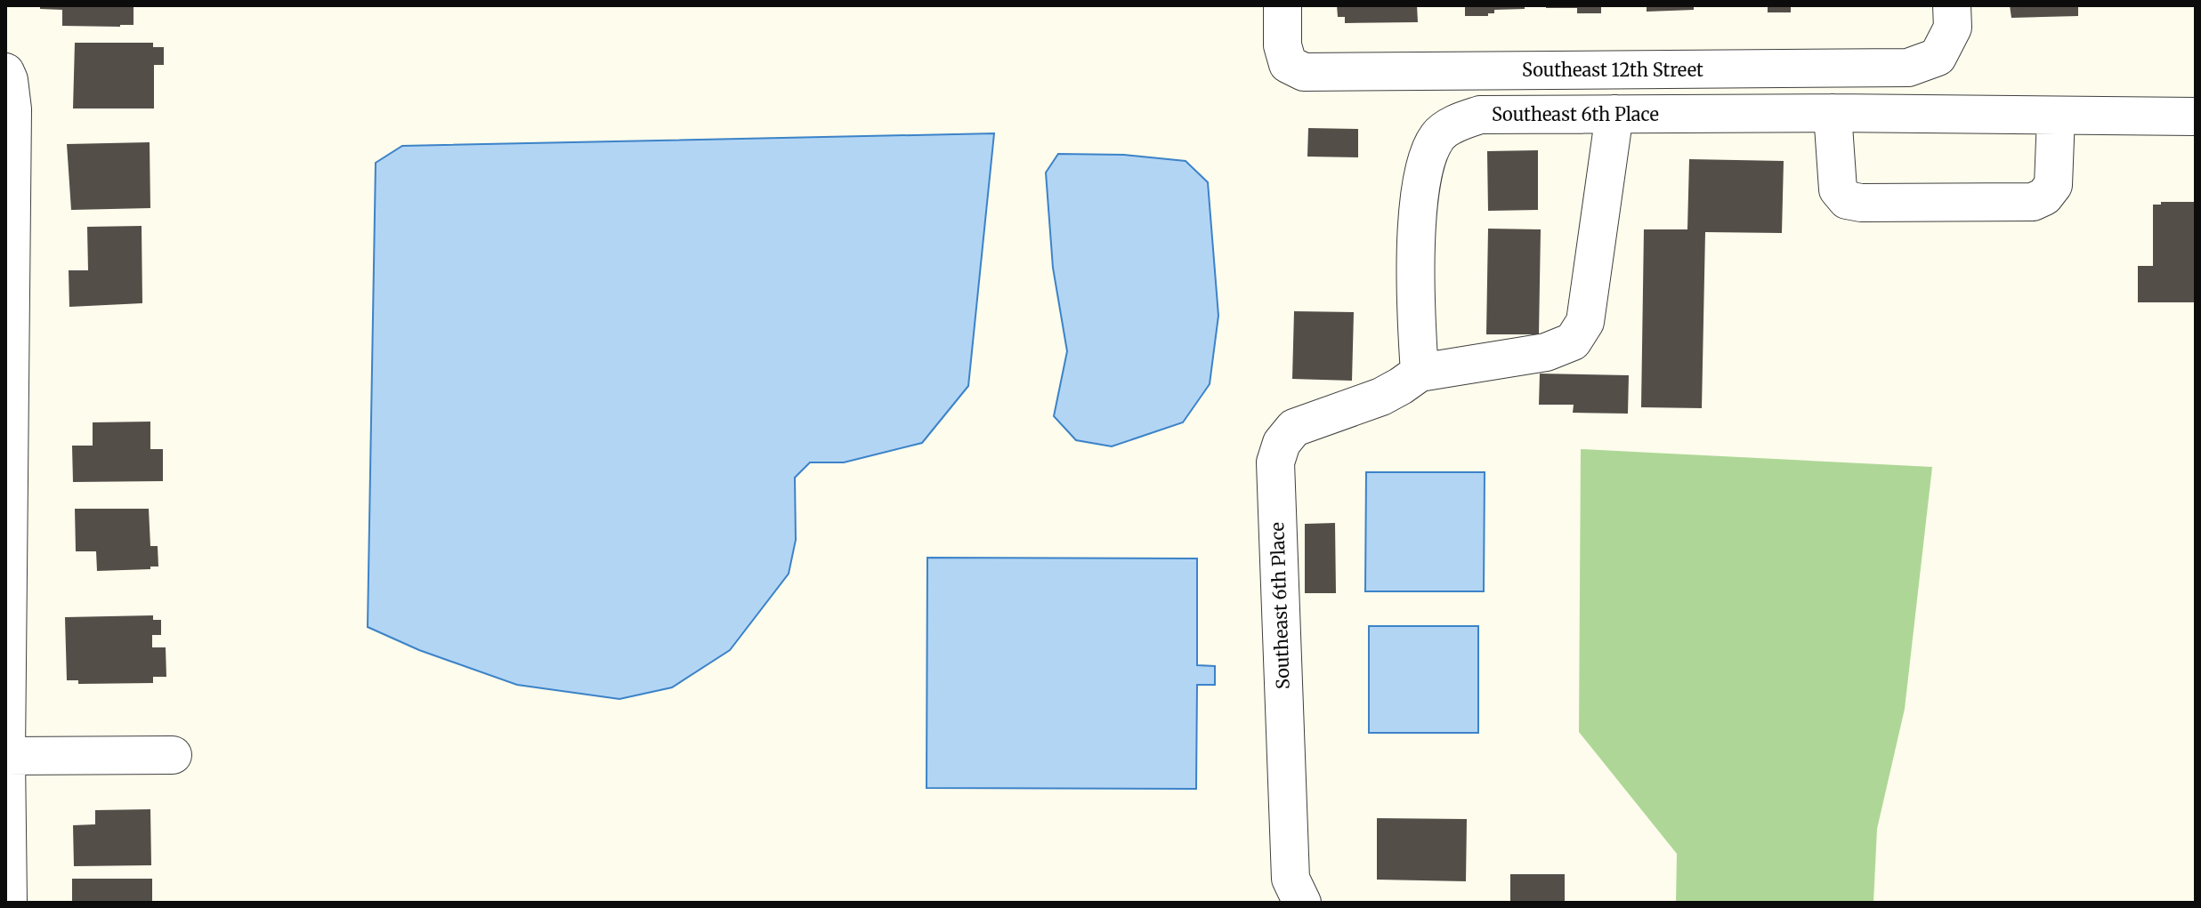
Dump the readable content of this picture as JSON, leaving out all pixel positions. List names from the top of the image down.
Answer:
{
  "streets": {
    "street": ["Southeast 12th Street", "Southeast 6th Place"]
  }
}
